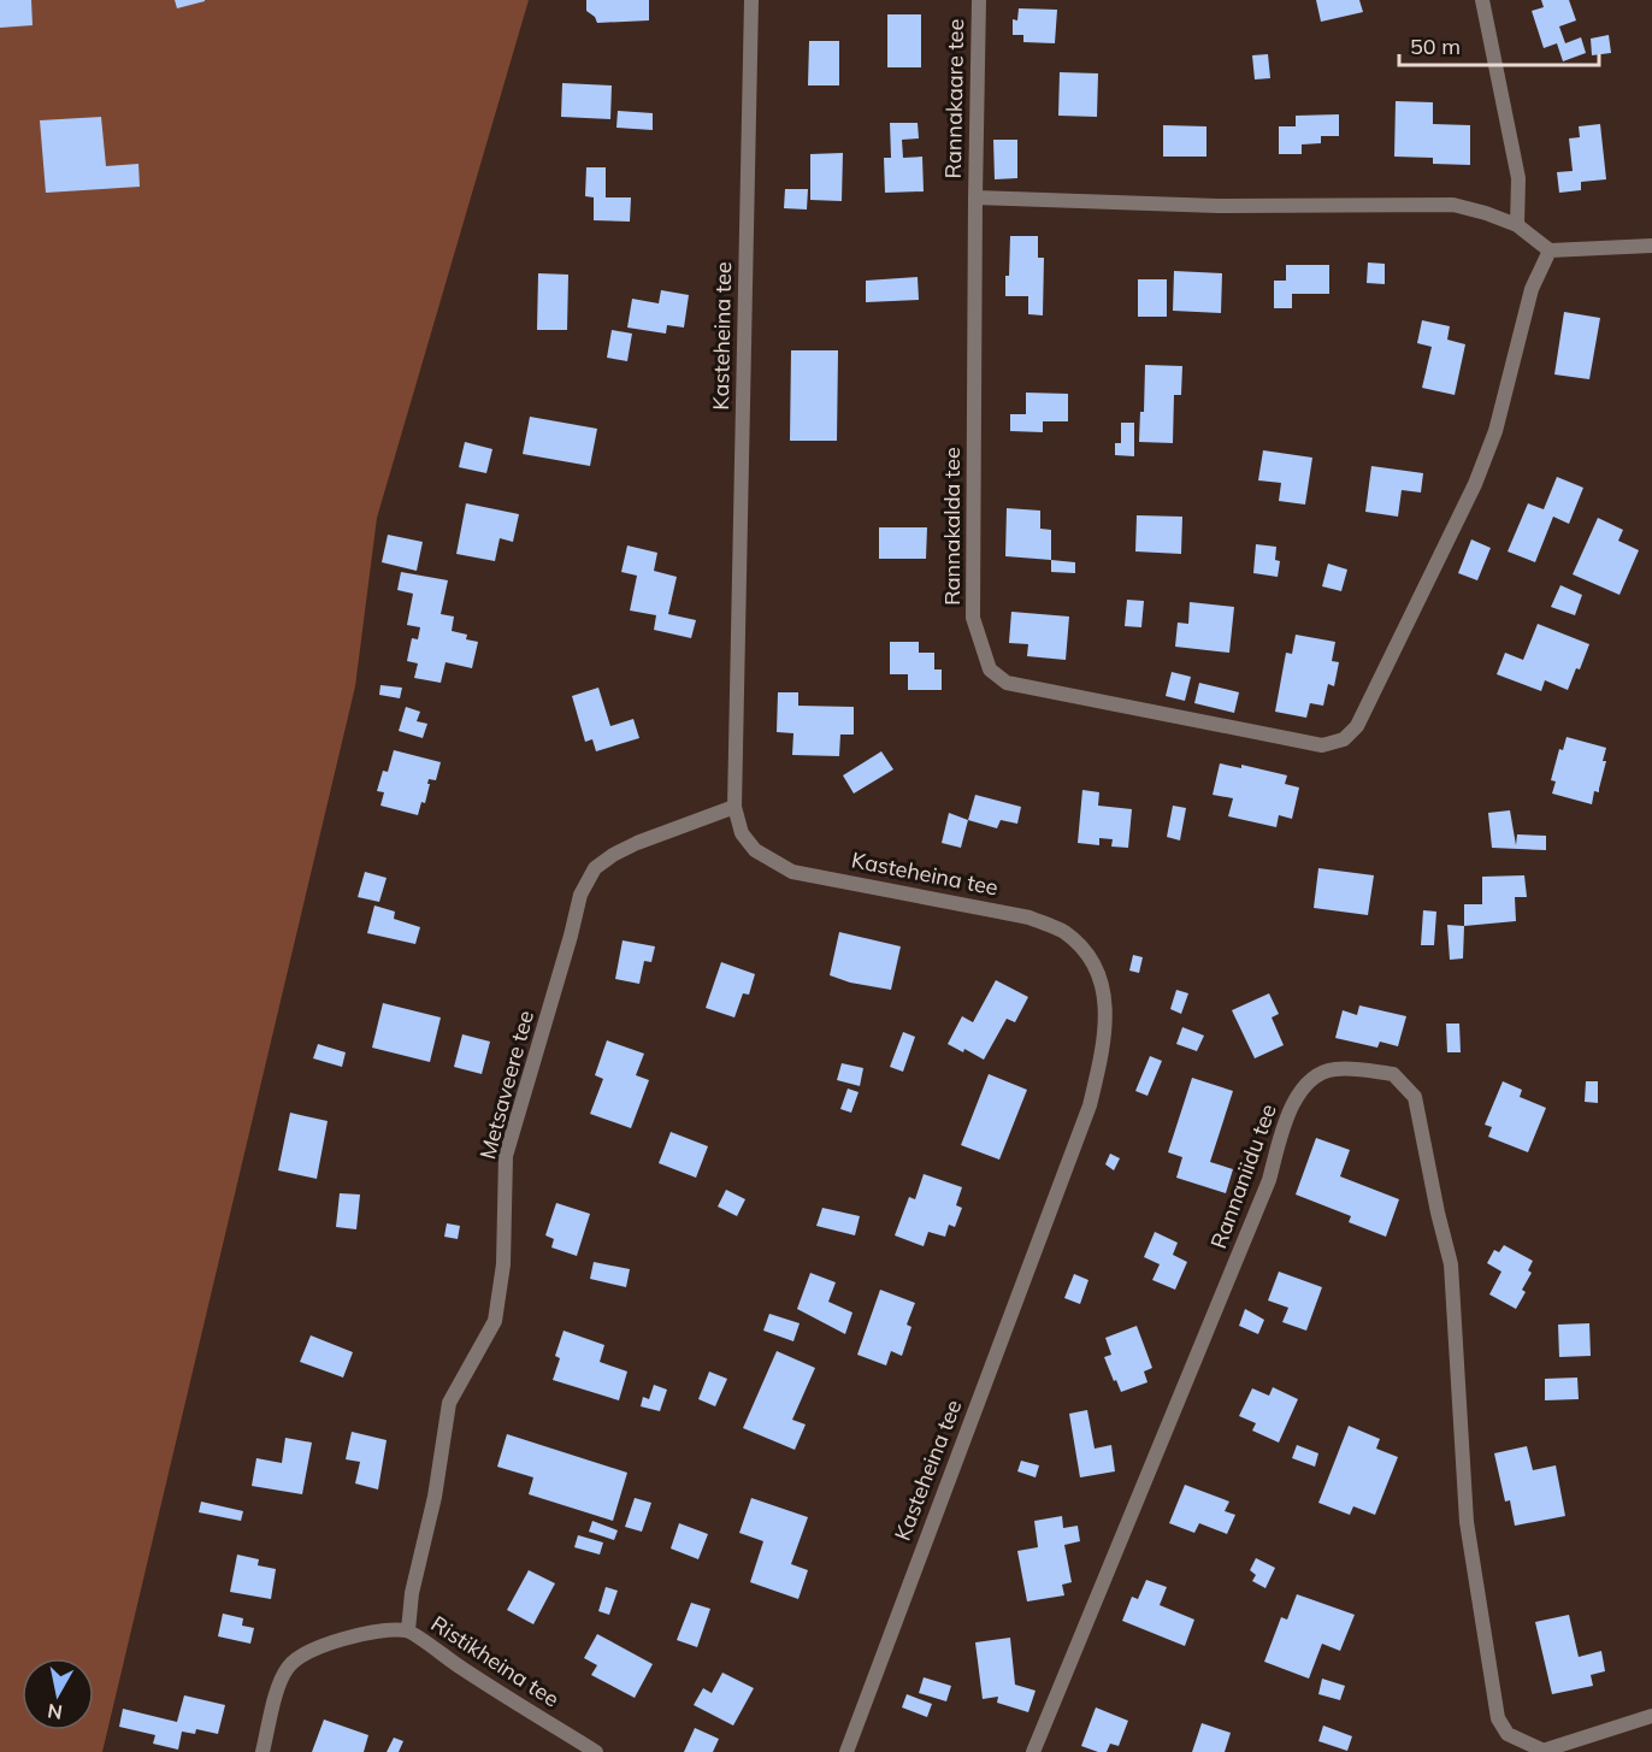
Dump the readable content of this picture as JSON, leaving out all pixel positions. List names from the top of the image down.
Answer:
{
  "streets": {
    "street": [
      "Rannakaare tee",
      "Kasteheina tee",
      "Rannakalda tee",
      "Metsaveere tee",
      "Rannaniidu tee",
      "Ristikheina tee"
    ]
  },
  "crossings": [
    ["Rannakaare tee", "Rannakalda tee"],
    ["Kasteheina tee", "Metsaveere tee"],
    ["Metsaveere tee", "Ristikheina tee"]
  ],
  "scale_bar": "50 m",
  "north": "bottom"
}
